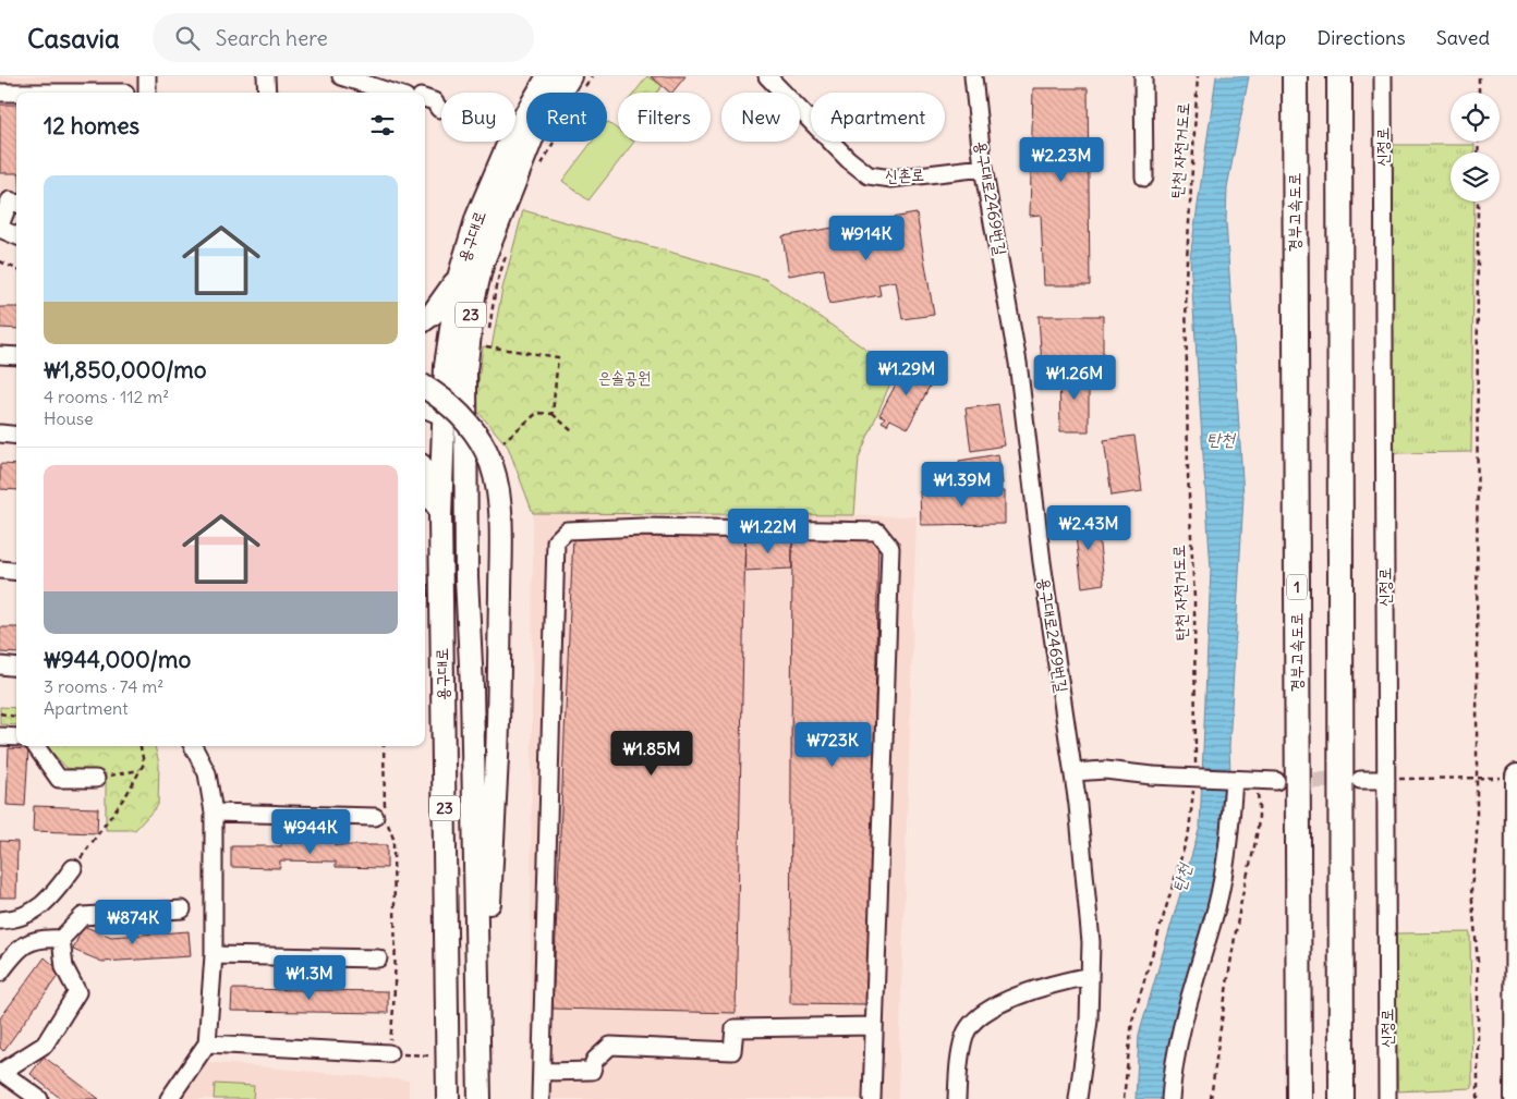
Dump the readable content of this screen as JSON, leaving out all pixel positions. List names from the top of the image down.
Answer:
{
  "streets": {
    "highway": ["경부고속도로", "1"],
    "main road": ["용구대로", "23"],
    "street": ["신정로", "신촌로", "용구대로2469번길"],
    "path": ["탄천 자전거도로"]
  },
  "crossings": [
    ["신촌로", "용구대로2469번길"]
  ],
  "water": ["탄천"],
  "parks": ["은솔공원"],
  "page": {
    "header": "Casavia",
    "search": "Search here",
    "nav": ["Map", "Directions", "Saved"],
    "chip": [
      "Buy",
      "Rent",
      "Filters",
      "New",
      "Apartment"
    ],
    "heading": "12 homes",
    "price": [
      "₩2.23M",
      "₩914K",
      "₩1.29M",
      "₩1.26M",
      "₩1.39M",
      "₩2.43M",
      "₩1.22M",
      "₩723K",
      "₩1.85M",
      "₩944K",
      "₩874K",
      "₩1.3M"
    ],
    "list": [
      {
        "name": "₩1,850,000/mo",
        "note": "4 rooms · 112 m² · House"
      },
      {
        "name": "₩944,000/mo",
        "note": "3 rooms · 74 m² · Apartment"
      }
    ]
  }
}
